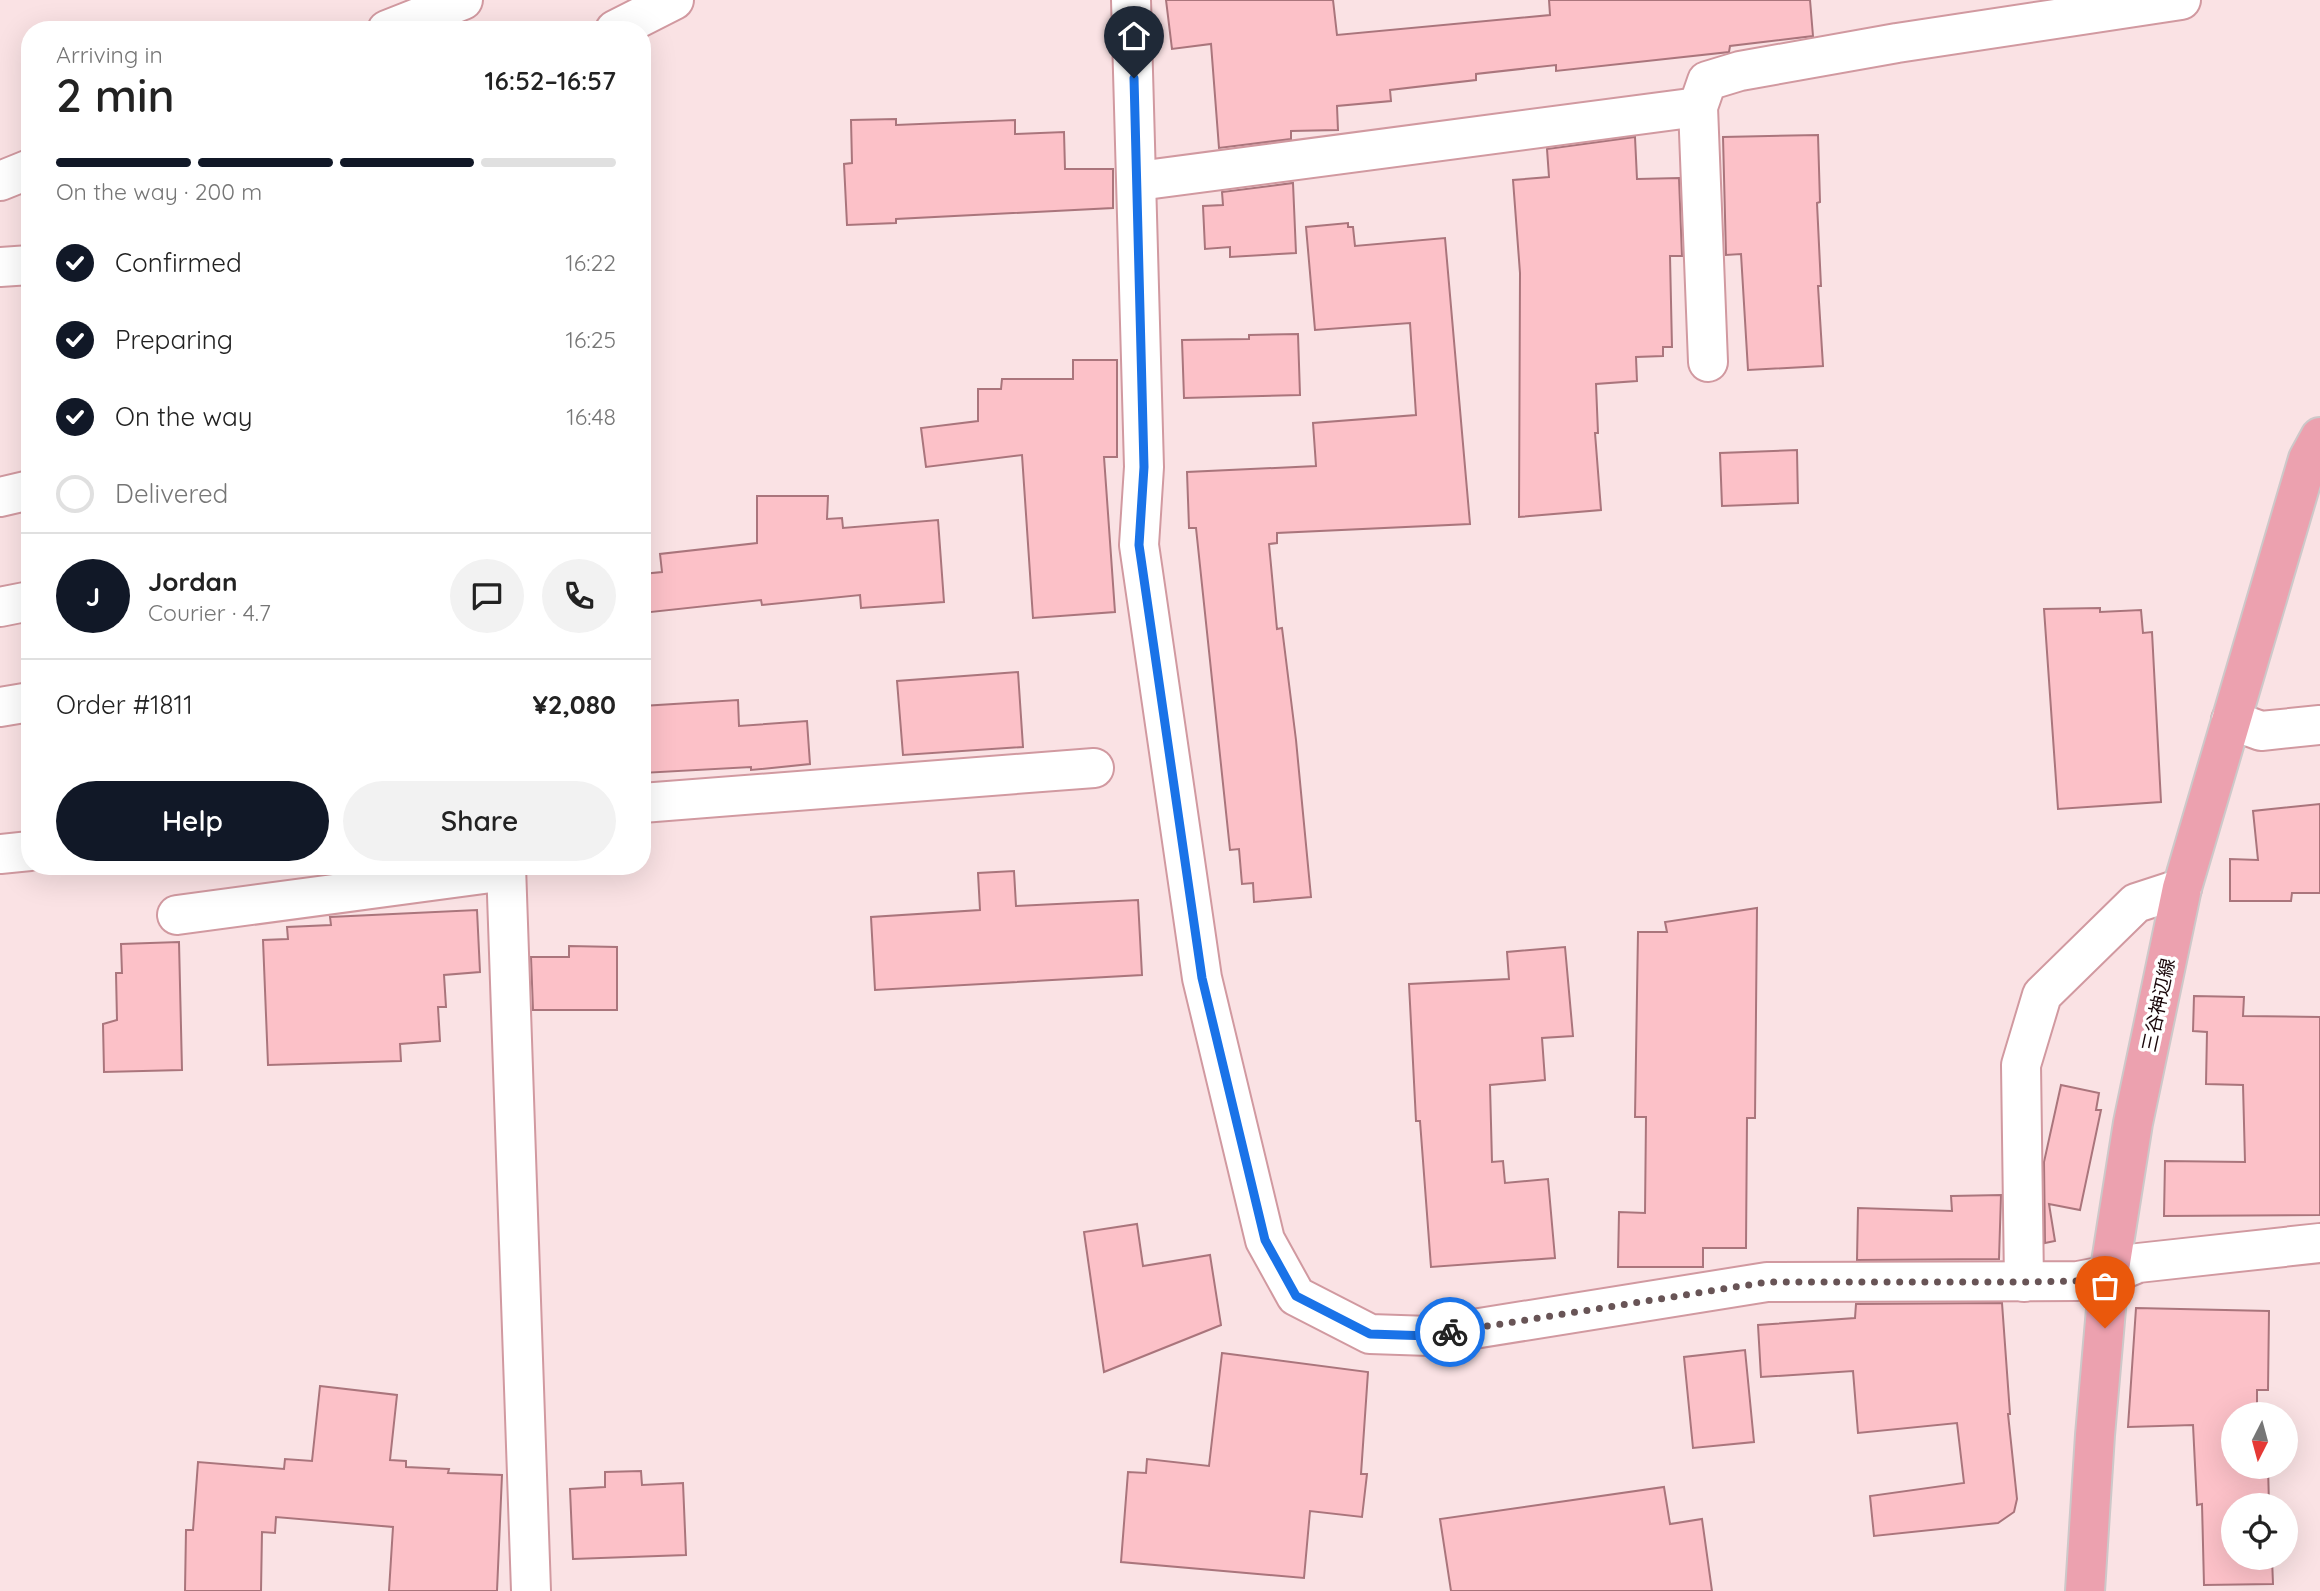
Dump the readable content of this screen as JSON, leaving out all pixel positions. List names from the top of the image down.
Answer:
{
  "streets": {
    "main road": ["三谷神辺線"]
  },
  "north": "bottom",
  "page": {
    "heading": ["2 min", "Arriving in", "16:52–16:57"],
    "panel": [
      "Jordan",
      "Courier · 4.7",
      "Order #1811",
      "¥2,080"
    ],
    "bar": "On the way · 200 m",
    "list": [
      ["Confirmed", "16:22"],
      ["Preparing", "16:25"],
      ["On the way", "16:48"],
      "Delivered"
    ],
    "round": "J",
    "buttons": ["Help", "Share"]
  }
}
